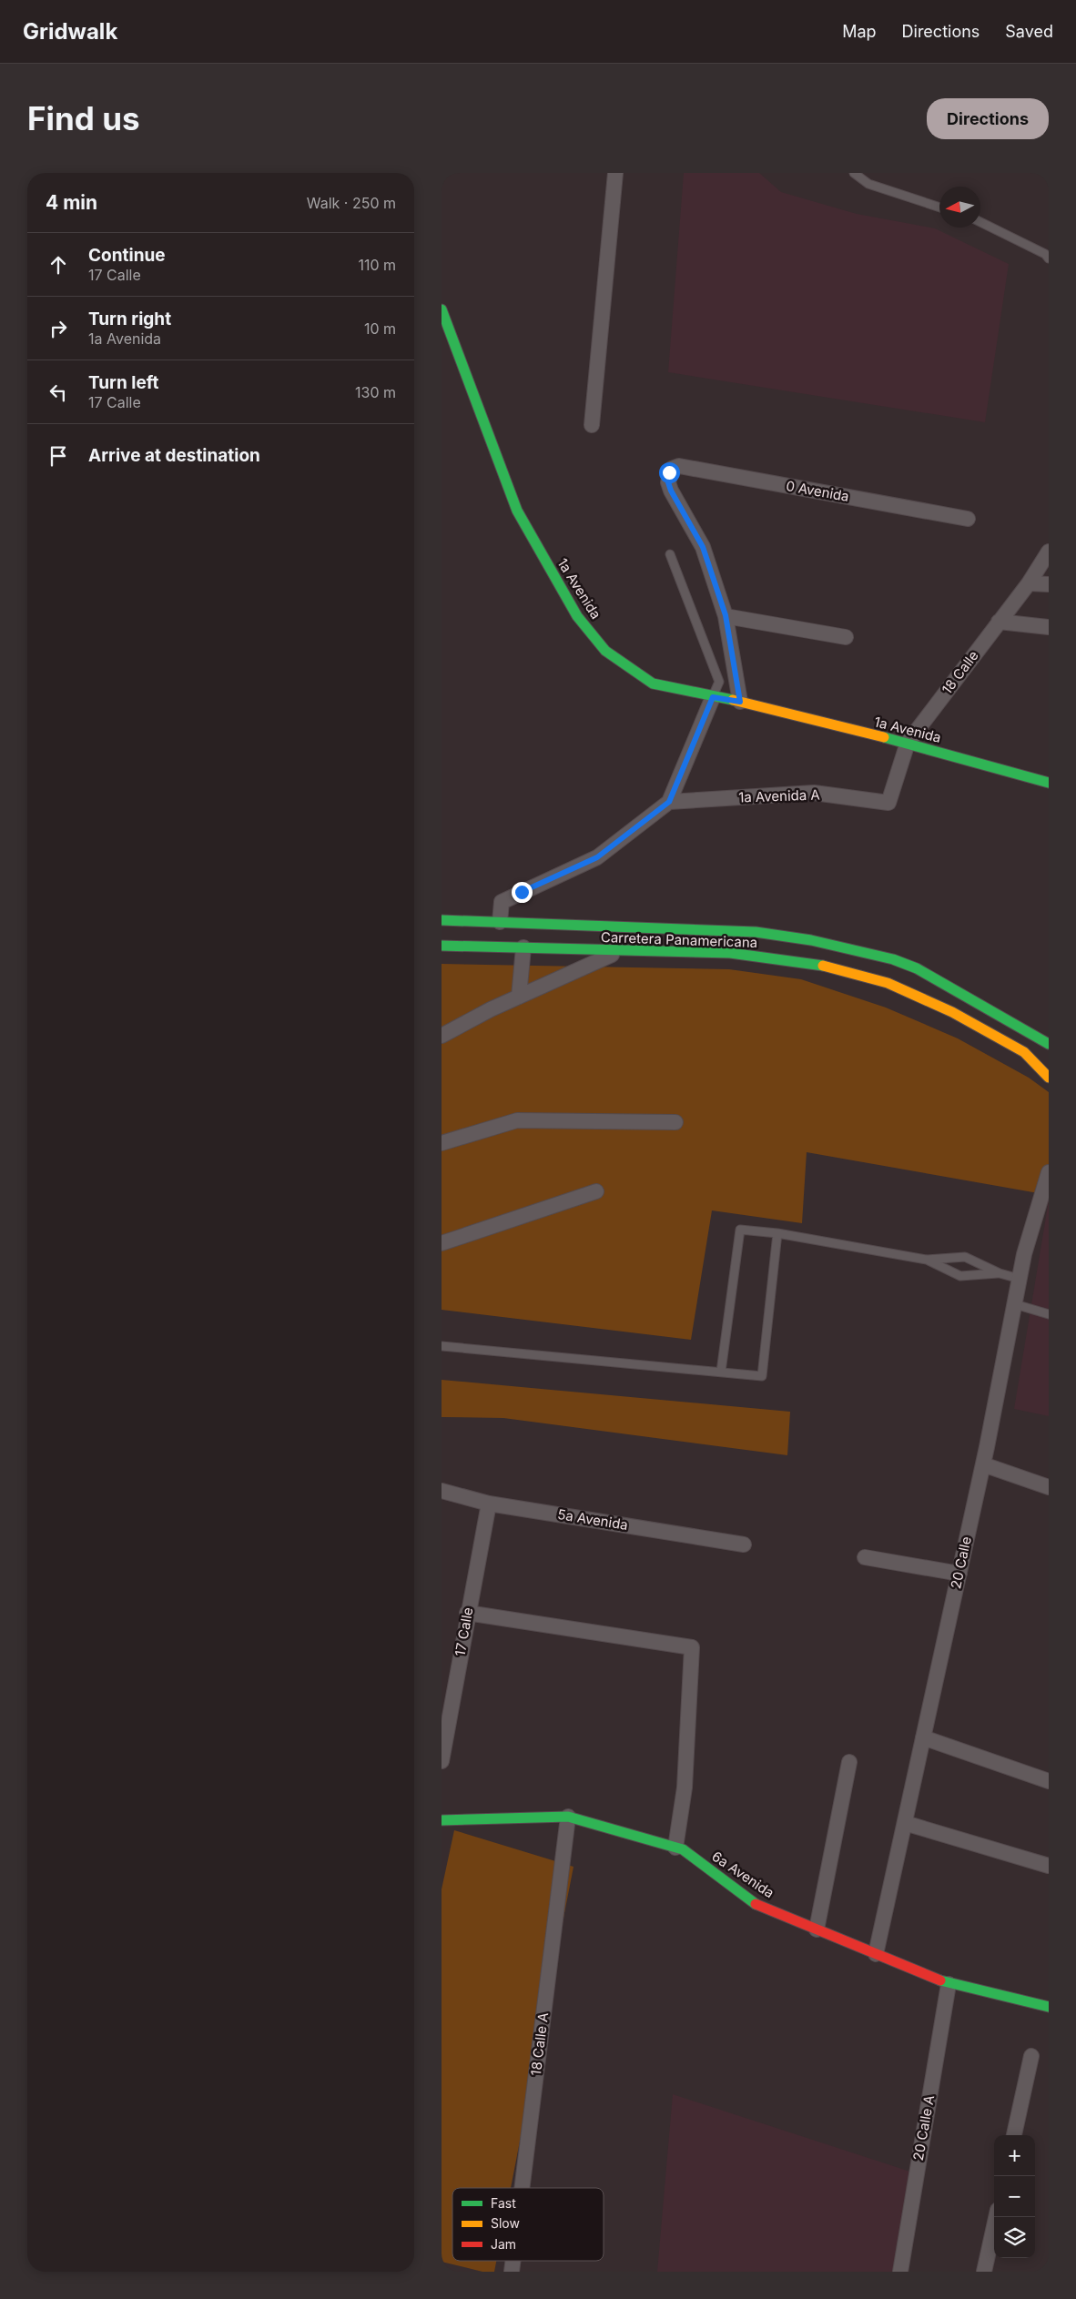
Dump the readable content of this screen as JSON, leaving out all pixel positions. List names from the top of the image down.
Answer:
{
  "streets": {
    "main road": ["1a Avenida", "Carretera Panamericana", "6a Avenida"],
    "street": [
      "0 Avenida",
      "18 Calle",
      "1a Avenida A",
      "5a Avenida",
      "20 Calle",
      "17 Calle",
      "18 Calle A",
      "20 Calle A"
    ]
  },
  "crossings": [
    ["1a Avenida", "18 Calle"],
    ["18 Calle", "1a Avenida A"],
    ["5a Avenida", "17 Calle"],
    ["20 Calle", "6a Avenida"],
    ["6a Avenida", "18 Calle A"],
    ["6a Avenida", "20 Calle A"]
  ],
  "legend": ["Fast", "Slow", "Jam"],
  "north": "left",
  "page": {
    "header": "Gridwalk",
    "nav": ["Map", "Directions", "Saved"],
    "buttons": "Directions",
    "title": "Find us",
    "heading": ["4 min", "Walk · 250 m"],
    "list": [
      ["Continue", "17 Calle", "110 m"],
      ["Turn right", "1a Avenida", "10 m"],
      ["Turn left", "17 Calle", "130 m"],
      "Arrive at destination"
    ],
    "map_buttons": ["+", "−"]
  }
}
